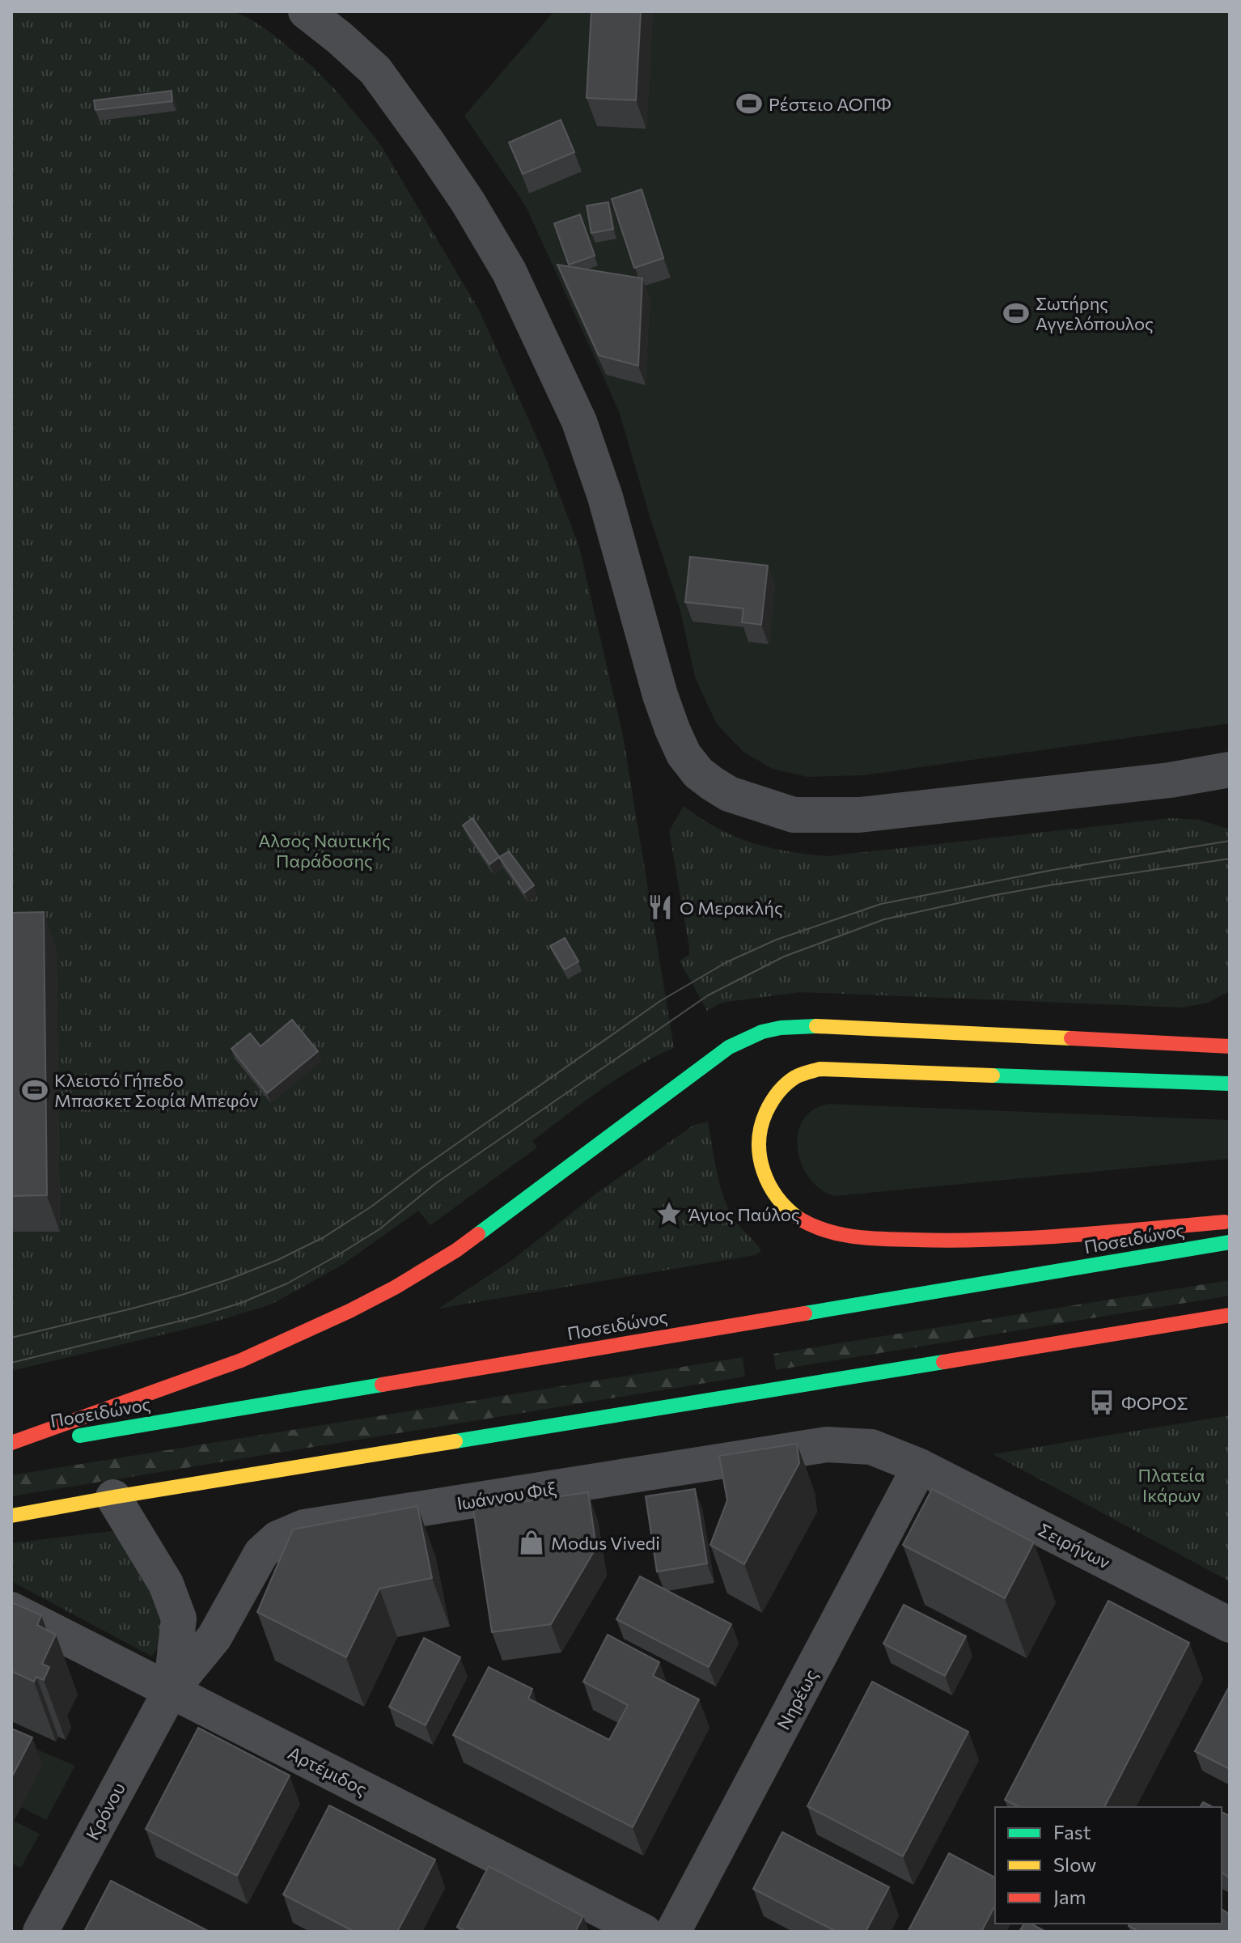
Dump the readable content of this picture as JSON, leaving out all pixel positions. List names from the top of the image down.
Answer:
{
  "streets": {
    "highway": ["Ποσειδώνος"],
    "street": [
      "Ιωάννου Φιξ",
      "Σειρήνων",
      "Νηρέως",
      "Αρτέμιδος",
      "Κρόνου"
    ]
  },
  "crossings": [
    ["Ιωάννου Φιξ", "Σειρήνων"],
    ["Ιωάννου Φιξ", "Νηρέως"],
    ["Ιωάννου Φιξ", "Αρτέμιδος"],
    ["Ιωάννου Φιξ", "Κρόνου"],
    ["Σειρήνων", "Νηρέως"],
    ["Αρτέμιδος", "Κρόνου"]
  ],
  "parks": ["Αλσος Ναυτικής Παράδοσης", "Πλατεία Ικάρων"],
  "places": {
    "sports": ["Ρέστειο ΑΟΠΦ", "Σωτήρης Αγγελόπουλος", "Κλειστό Γήπεδο Μπασκετ Σοφία Μπεφόν"],
    "restaurant": ["Ο Μερακλής"],
    "place": ["Άγιος Παύλος"],
    "bus stop": ["ΦΟΡΟΣ"],
    "shop": ["Modus Vivedi"]
  },
  "legend": ["Fast", "Slow", "Jam"]
}
